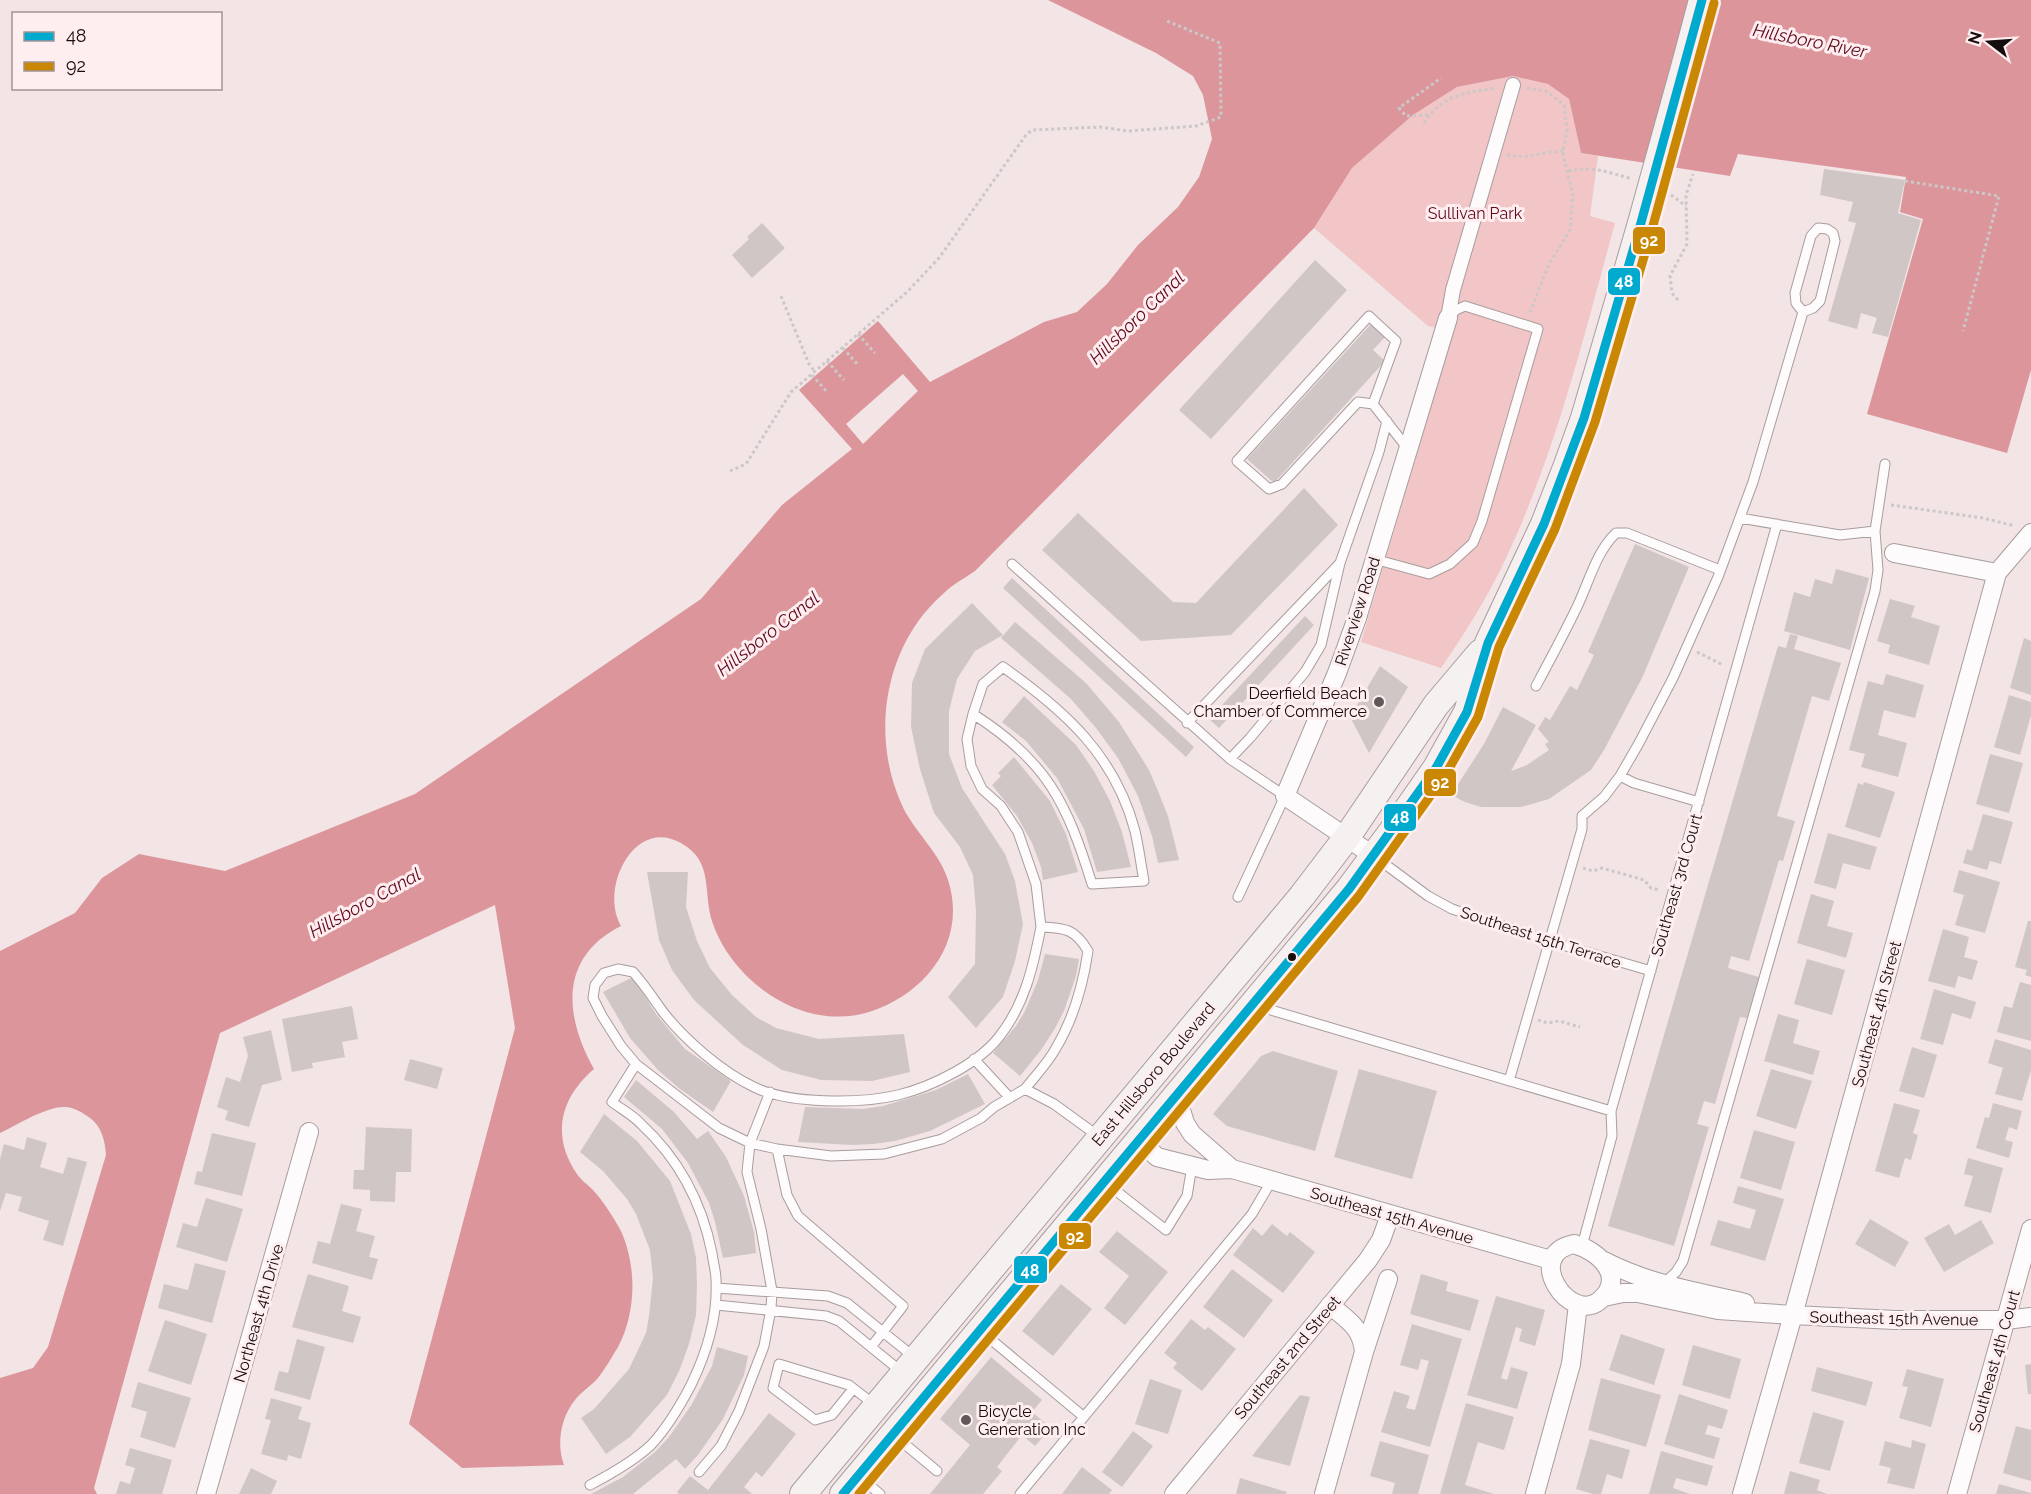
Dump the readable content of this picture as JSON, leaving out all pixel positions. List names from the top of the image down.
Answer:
{
  "streets": {
    "main road": ["East Hillsboro Boulevard"],
    "street": [
      "Riverview Road",
      "Southeast 4th Street",
      "Southeast 15th Avenue",
      "Northeast 4th Drive",
      "Southeast 2nd Street",
      "Southeast 4th Court"
    ],
    "lane": ["Southeast 3rd Court", "Southeast 15th Terrace"]
  },
  "crossings": [
    ["Southeast 3rd Court", "Southeast 15th Terrace"],
    ["Southeast 3rd Court", "Southeast 15th Avenue"],
    ["Southeast 15th Terrace", "East Hillsboro Boulevard"],
    ["Southeast 4th Street", "Southeast 15th Avenue"],
    ["East Hillsboro Boulevard", "Southeast 15th Avenue"],
    ["Southeast 15th Avenue", "Southeast 2nd Street"],
    ["Southeast 15th Avenue", "Southeast 4th Court"]
  ],
  "water": ["Hillsboro River", "Hillsboro Canal"],
  "parks": ["Sullivan Park"],
  "places": ["Deerfield Beach Chamber of Commerce", "Bicycle Generation Inc"],
  "lines": ["transit line 48", "transit line 92"],
  "legend": ["48", "92"],
  "north": "left"
}
